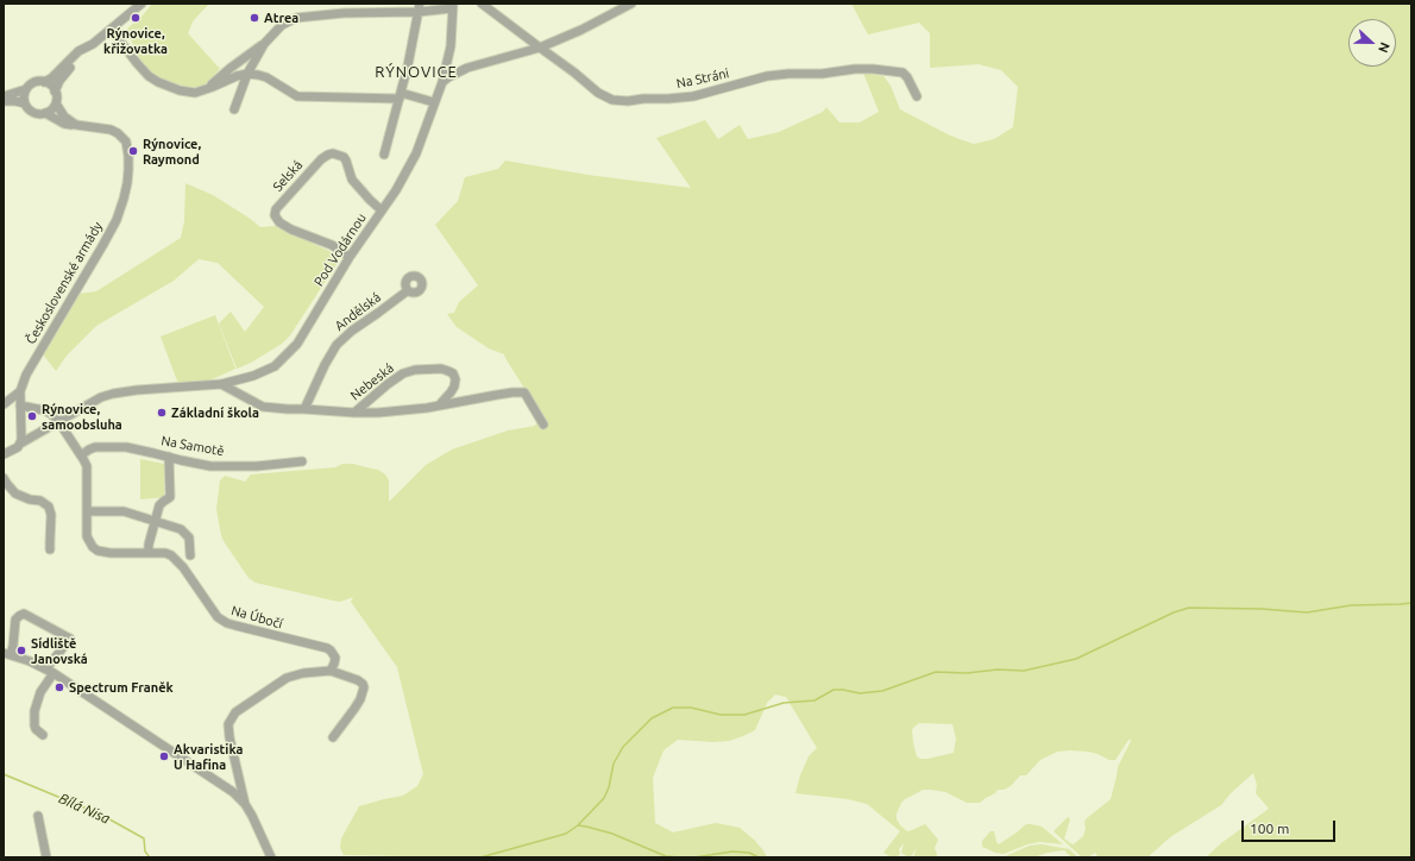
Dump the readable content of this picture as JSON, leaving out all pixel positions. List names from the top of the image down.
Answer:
{
  "streets": {
    "street": [
      "Na Stráni",
      "Selská",
      "Pod Vodárnou",
      "Československé armády",
      "Andělská",
      "Nebeská",
      "Na Samotě",
      "Na Úbočí"
    ]
  },
  "crossings": [
    ["Selská", "Pod Vodárnou"],
    ["Pod Vodárnou", "Československé armády"],
    ["Pod Vodárnou", "Nebeská"],
    ["Pod Vodárnou", "Na Úbočí"],
    ["Andělská", "Nebeská"],
    ["Na Samotě", "Na Úbočí"]
  ],
  "districts": ["RÝNOVICE"],
  "water": ["Bílá Nisa"],
  "places": [
    "Rýnovice, křižovatka",
    "Atrea",
    "Rýnovice, Raymond",
    "Základní škola",
    "Rýnovice, samoobsluha",
    "Sídliště Janovská",
    "Spectrum Franěk",
    "Akvaristika U Hafina"
  ],
  "scale_bar": "100 m",
  "north": "right"
}
